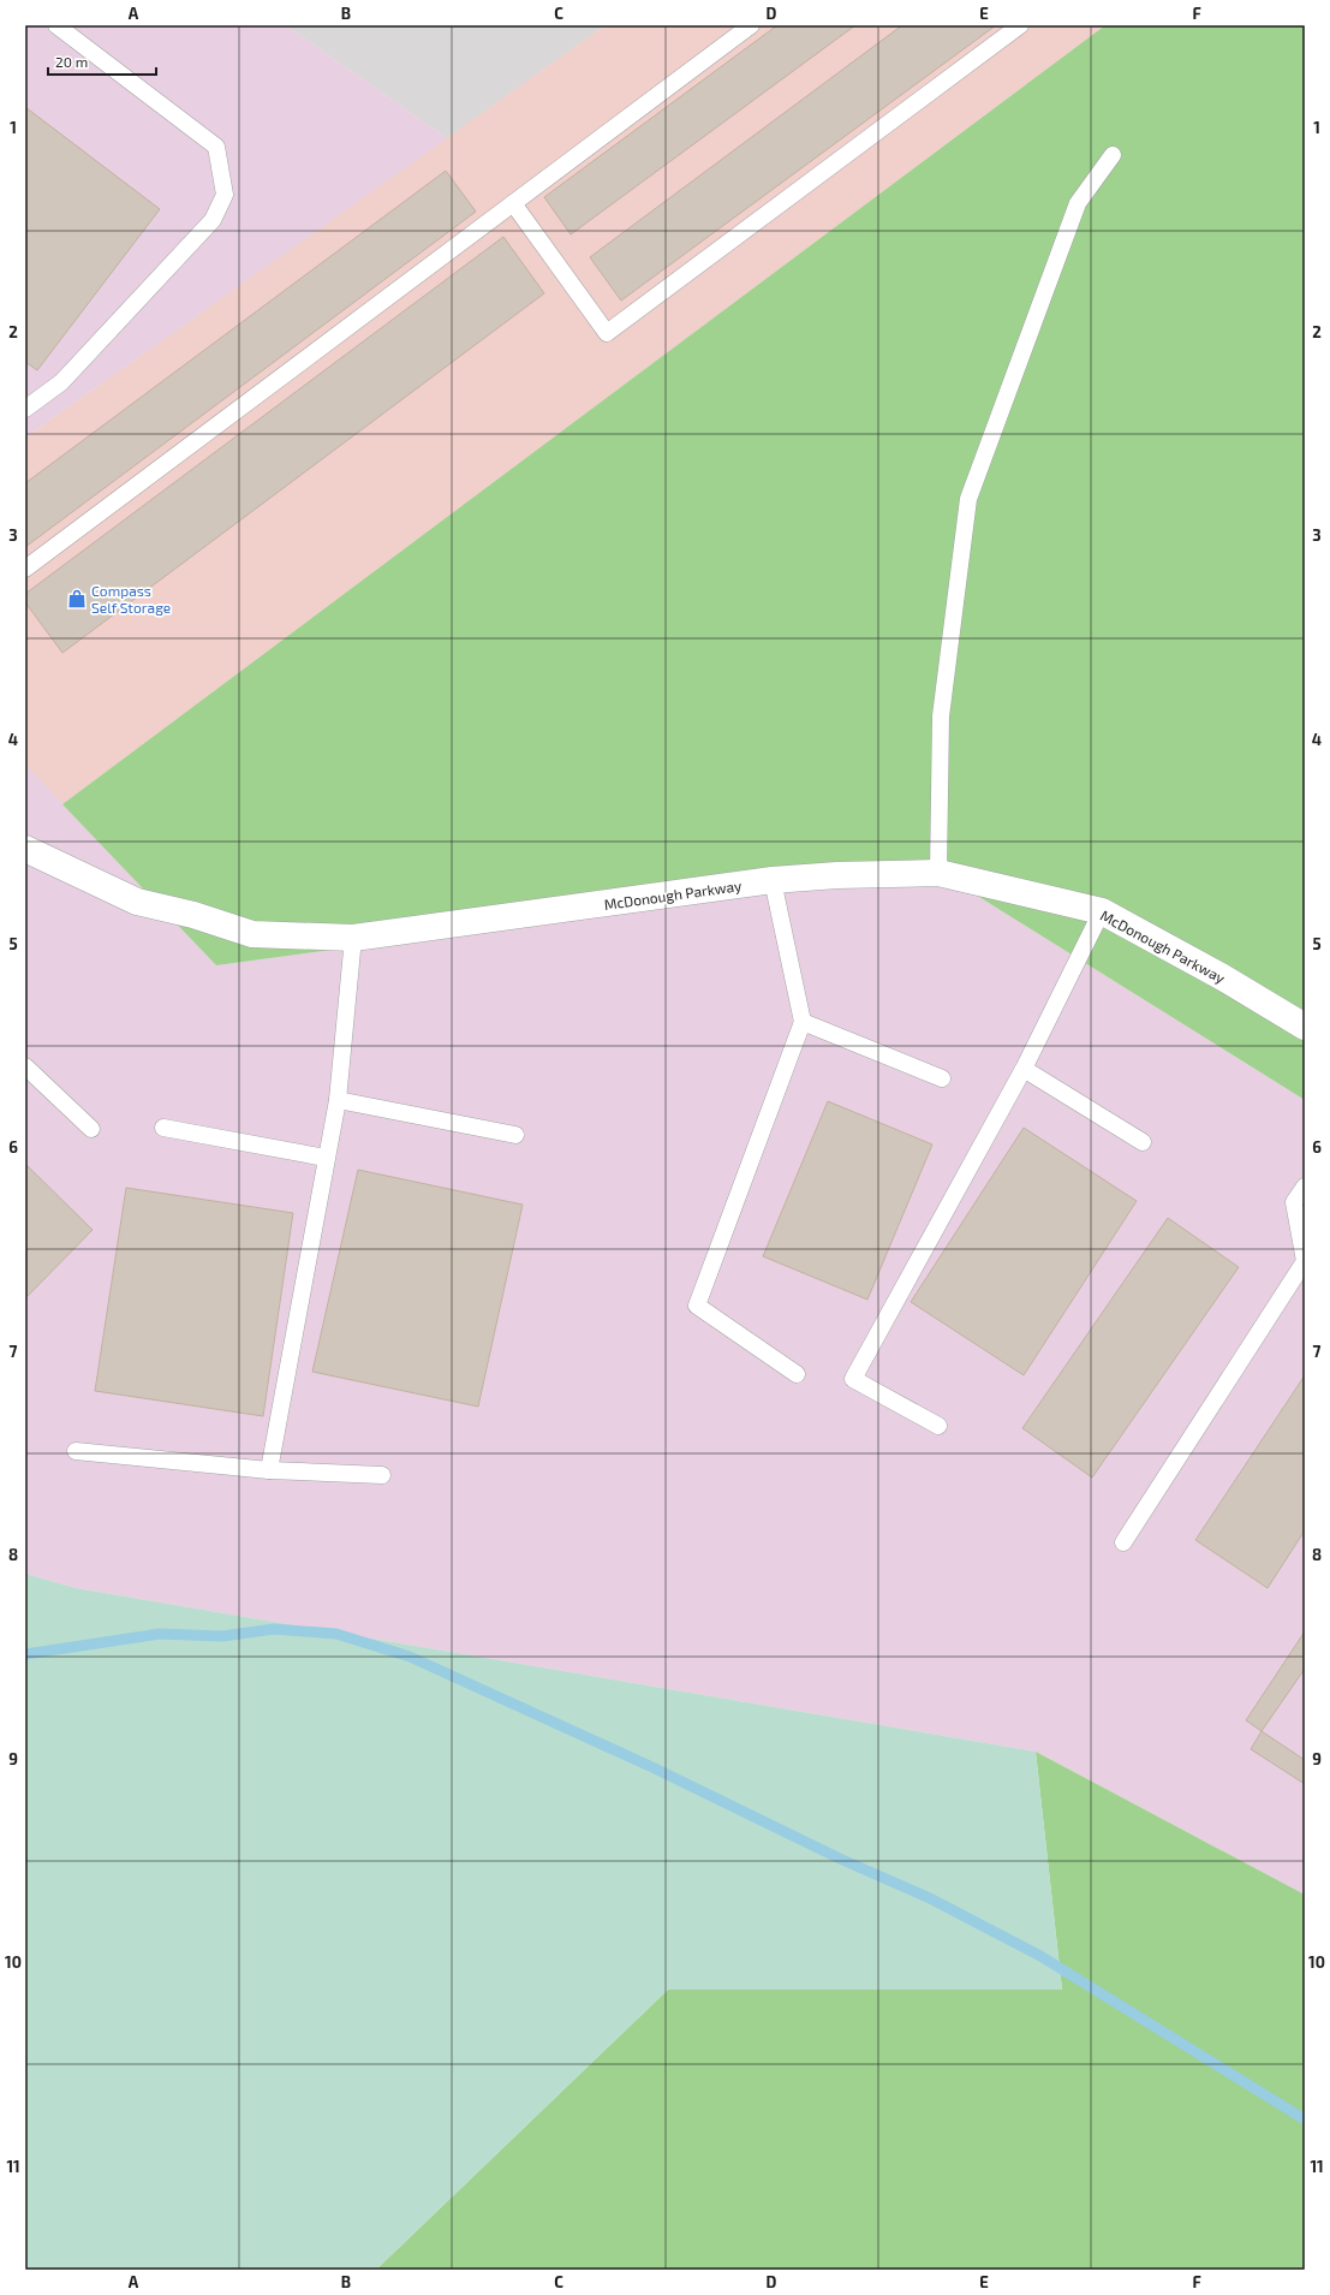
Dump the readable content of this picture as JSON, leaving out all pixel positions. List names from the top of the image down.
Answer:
{
  "streets": {
    "street": ["McDonough Parkway"]
  },
  "places": {
    "shop": ["Compass Self Storage"]
  },
  "scale_bar": "20 m",
  "grid": {
    "columns": [
      "A",
      "B",
      "C",
      "D",
      "E",
      "F"
    ],
    "rows": [
      "1",
      "2",
      "3",
      "4",
      "5",
      "6",
      "7",
      "8",
      "9",
      "10",
      "11"
    ]
  }
}
